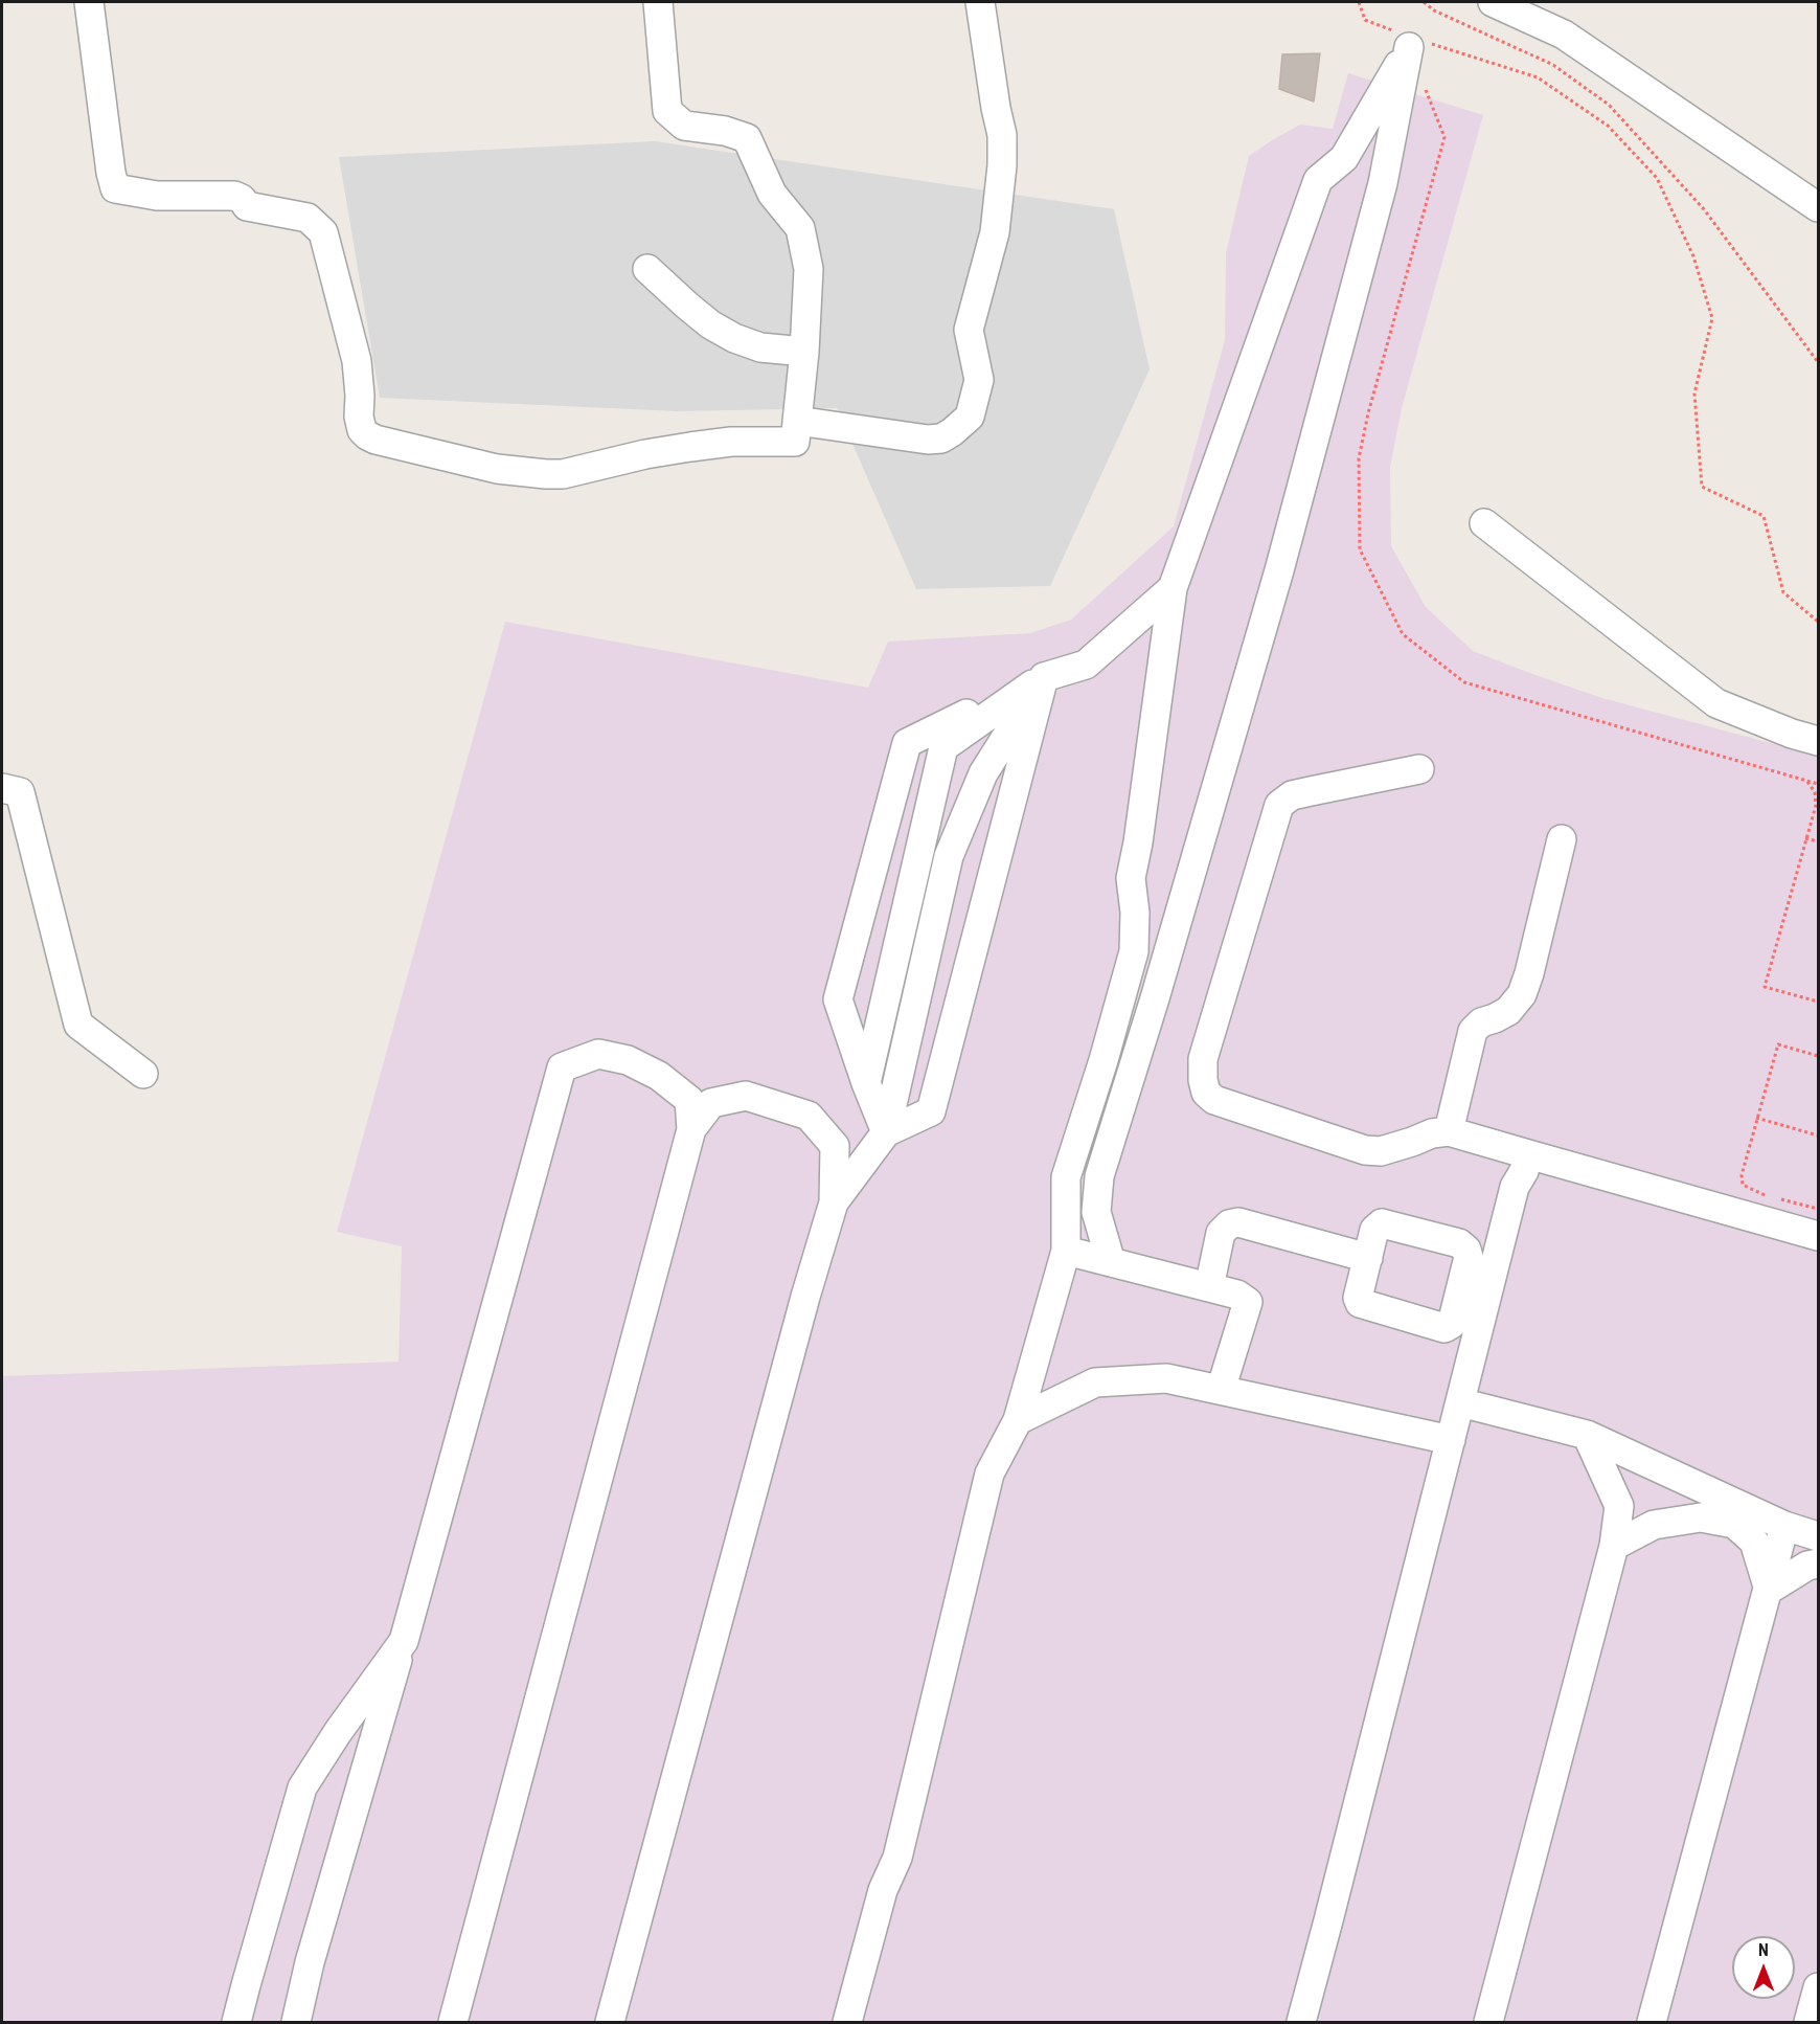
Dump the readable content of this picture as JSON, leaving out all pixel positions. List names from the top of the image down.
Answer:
{
  "north": "top"
}
